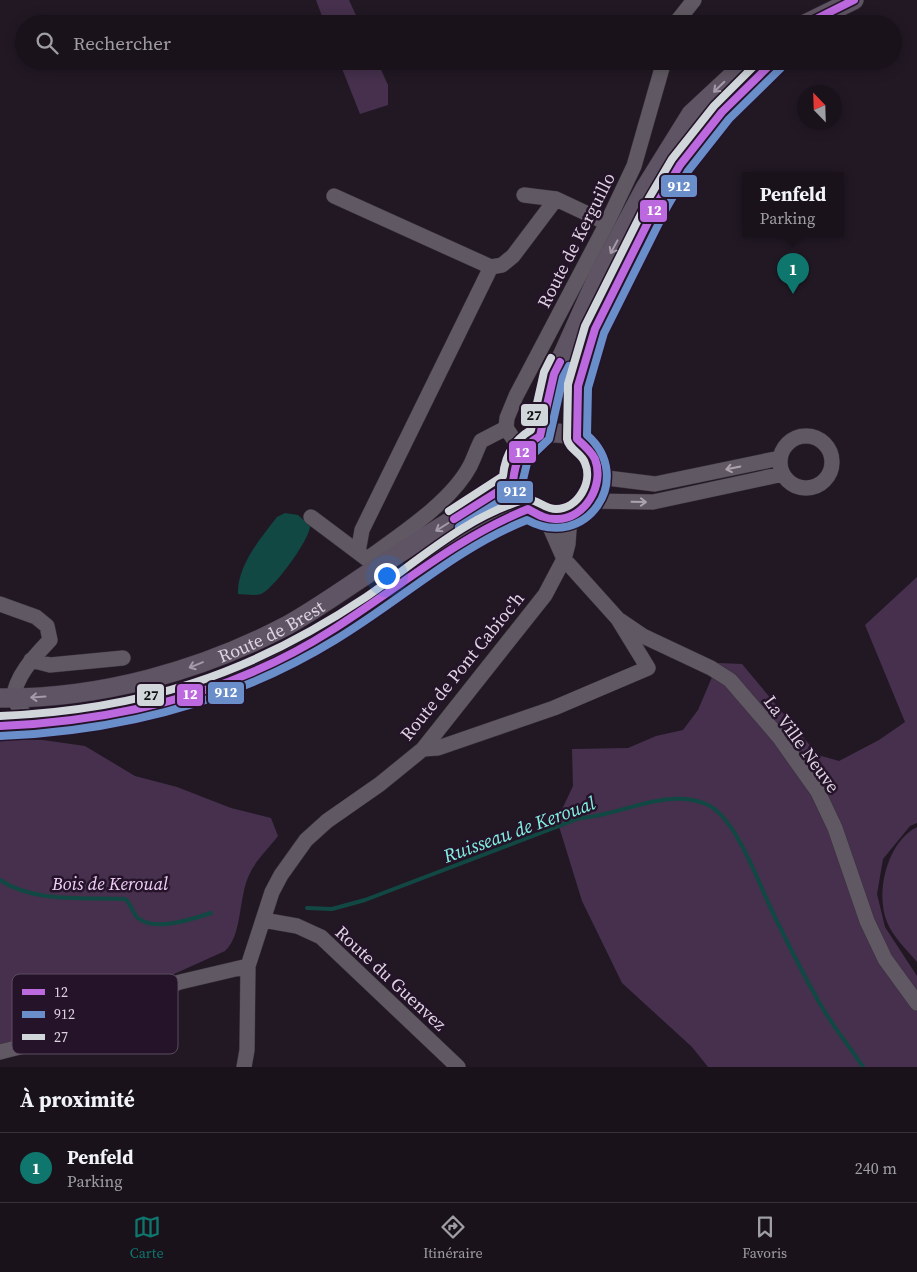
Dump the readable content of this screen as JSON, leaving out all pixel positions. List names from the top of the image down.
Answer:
{
  "streets": {
    "main road": ["Route de Brest"],
    "street": [
      "Route de Kerguillo",
      "Route de Pont Cabioc'h",
      "La Ville Neuve",
      "Route du Guenvez"
    ]
  },
  "crossings": [
    ["Route de Brest", "Route de Pont Cabioc'h"],
    ["Route de Pont Cabioc'h", "Route du Guenvez"]
  ],
  "water": ["Ruisseau de Keroual"],
  "parks": ["Bois de Keroual"],
  "lines": ["transit line 12", "transit line 912", "transit line 27"],
  "legend": ["12", "912", "27"],
  "north": "top left",
  "page": {
    "search": "Rechercher",
    "popup": ["Penfeld", "Parking"],
    "pins": "1",
    "heading": "À proximité",
    "list": [
      {
        "mark": "1",
        "name": "Penfeld",
        "note": "Parking",
        "value": "240 m"
      }
    ],
    "nav": ["Carte", "Itinéraire", "Favoris"]
  }
}
